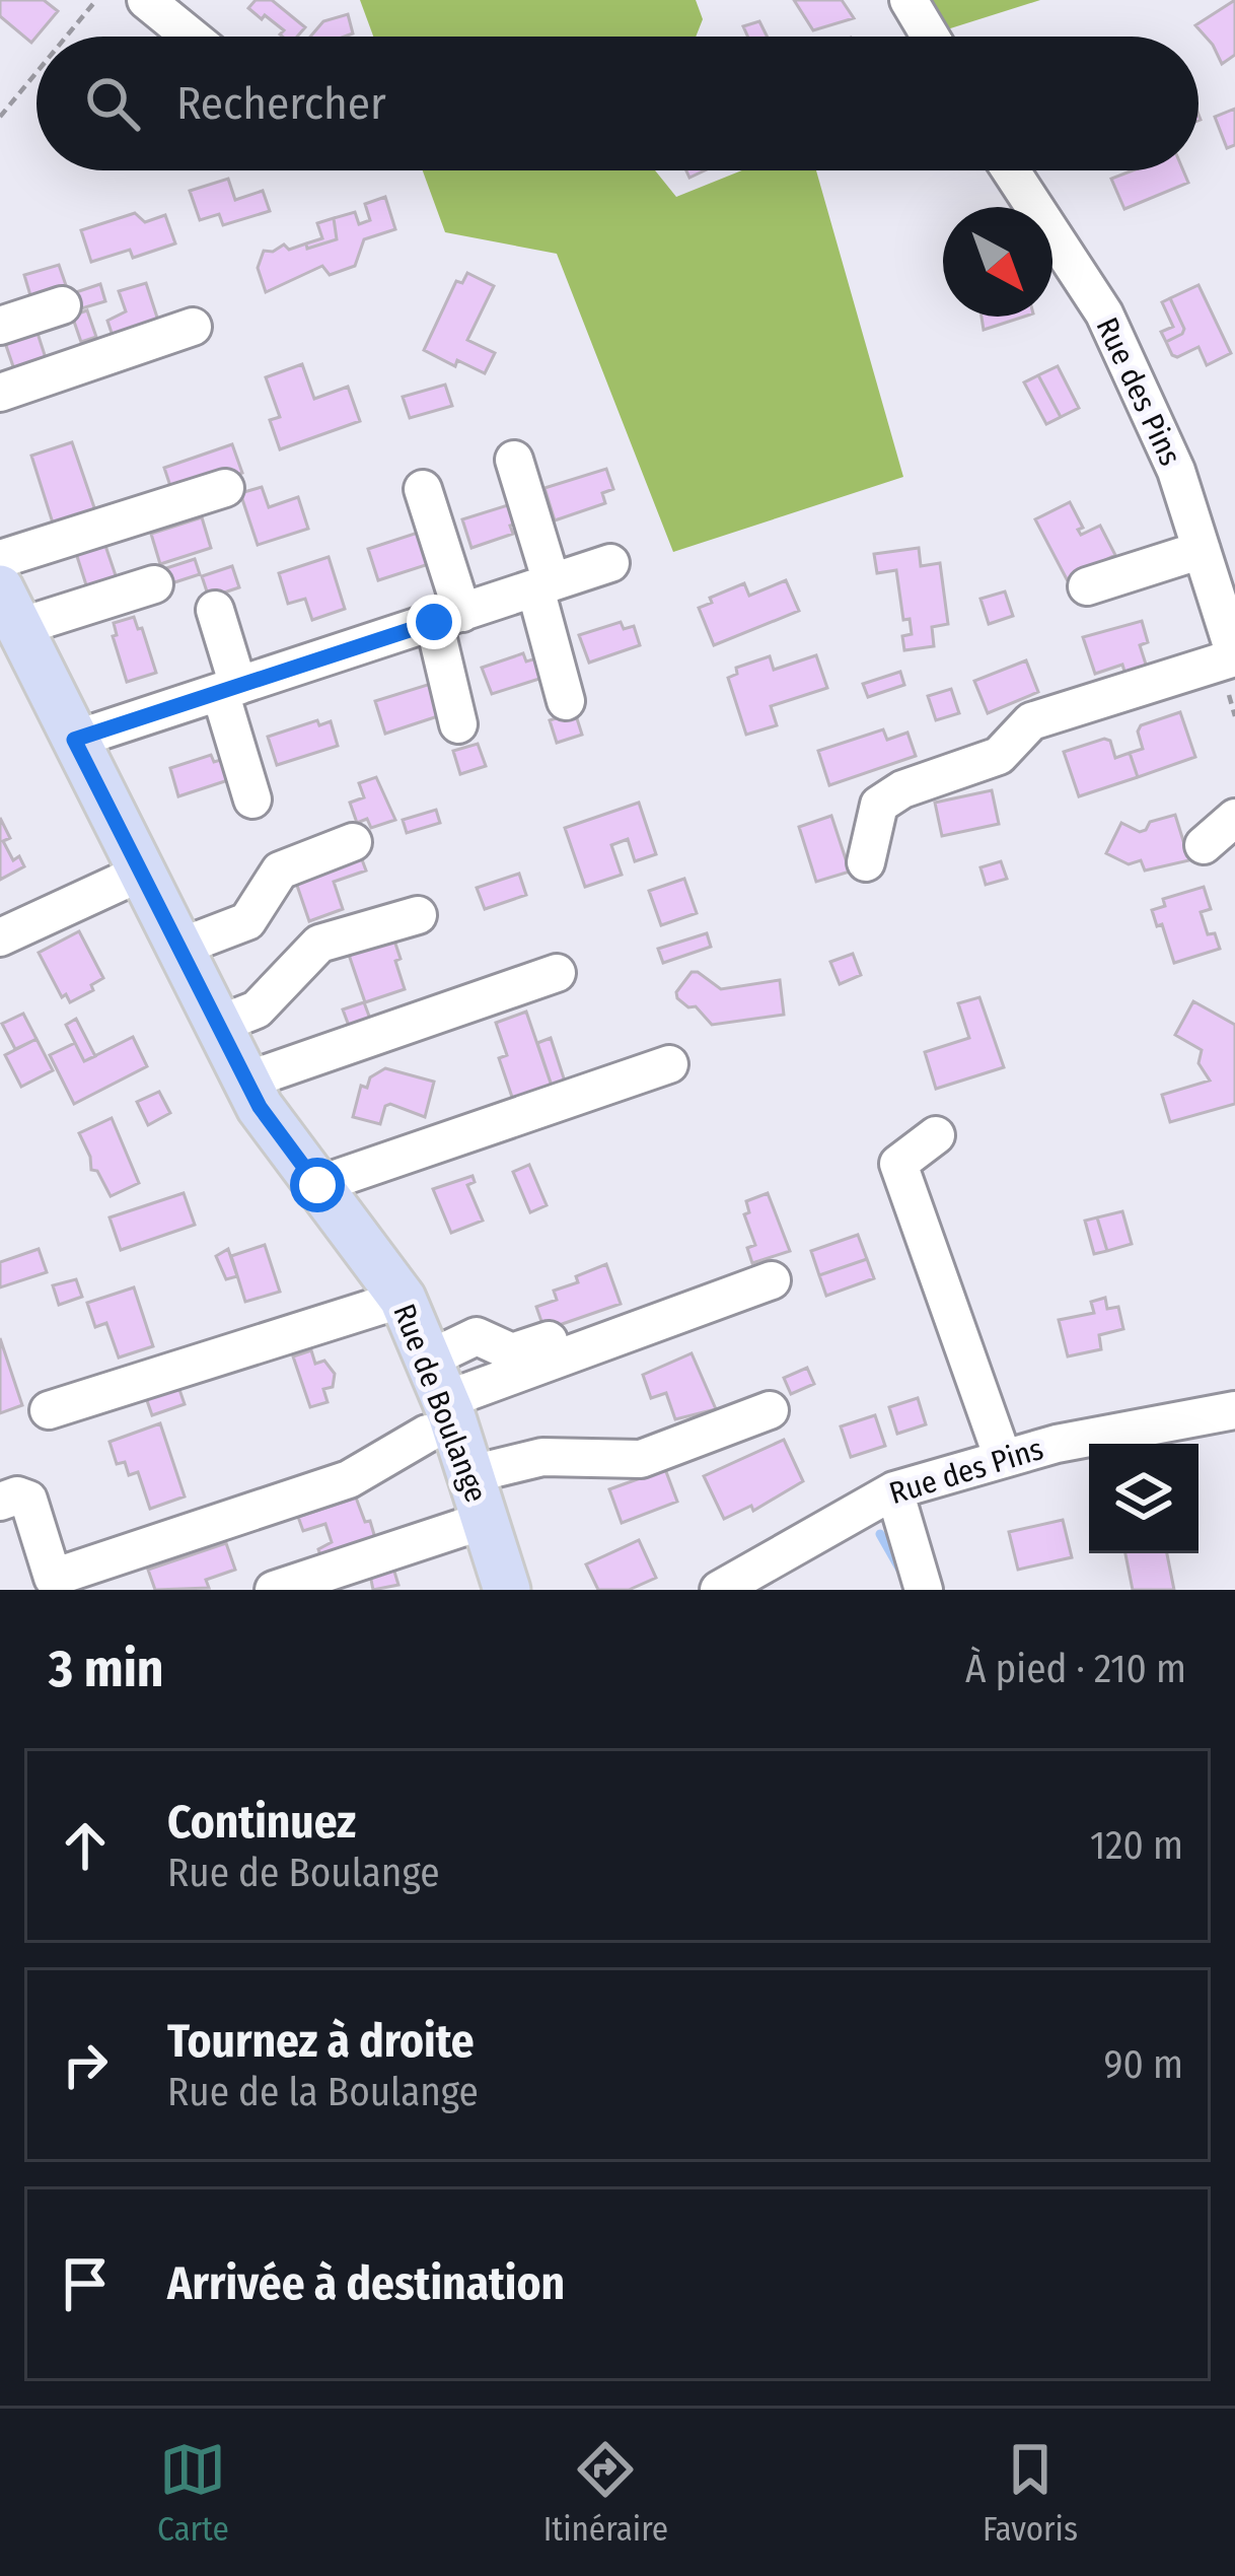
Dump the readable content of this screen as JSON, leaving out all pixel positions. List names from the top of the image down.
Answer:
{
  "streets": {
    "main road": ["Rue de Boulange"],
    "street": ["Rue des Pins"]
  },
  "north": "bottom right",
  "page": {
    "search": "Rechercher",
    "heading": ["3 min", "À pied · 210 m"],
    "list": [
      ["Continuez", "Rue de Boulange", "120 m"],
      ["Tournez à droite", "Rue de la Boulange", "90 m"],
      "Arrivée à destination"
    ],
    "nav": ["Carte", "Itinéraire", "Favoris"]
  }
}
